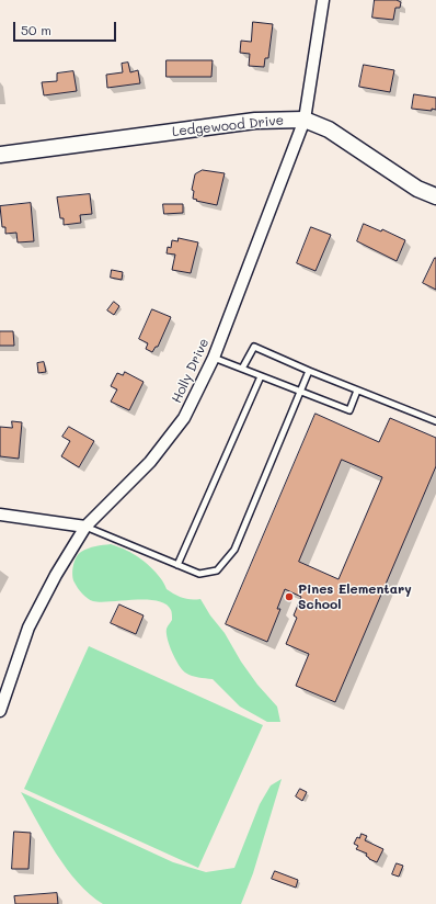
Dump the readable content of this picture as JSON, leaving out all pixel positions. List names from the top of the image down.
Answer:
{
  "streets": {
    "street": ["Ledgewood Drive", "Holly Drive"]
  },
  "crossings": [
    ["Ledgewood Drive", "Holly Drive"]
  ],
  "places": ["Pines Elementary School"],
  "scale_bar": "50 m"
}
